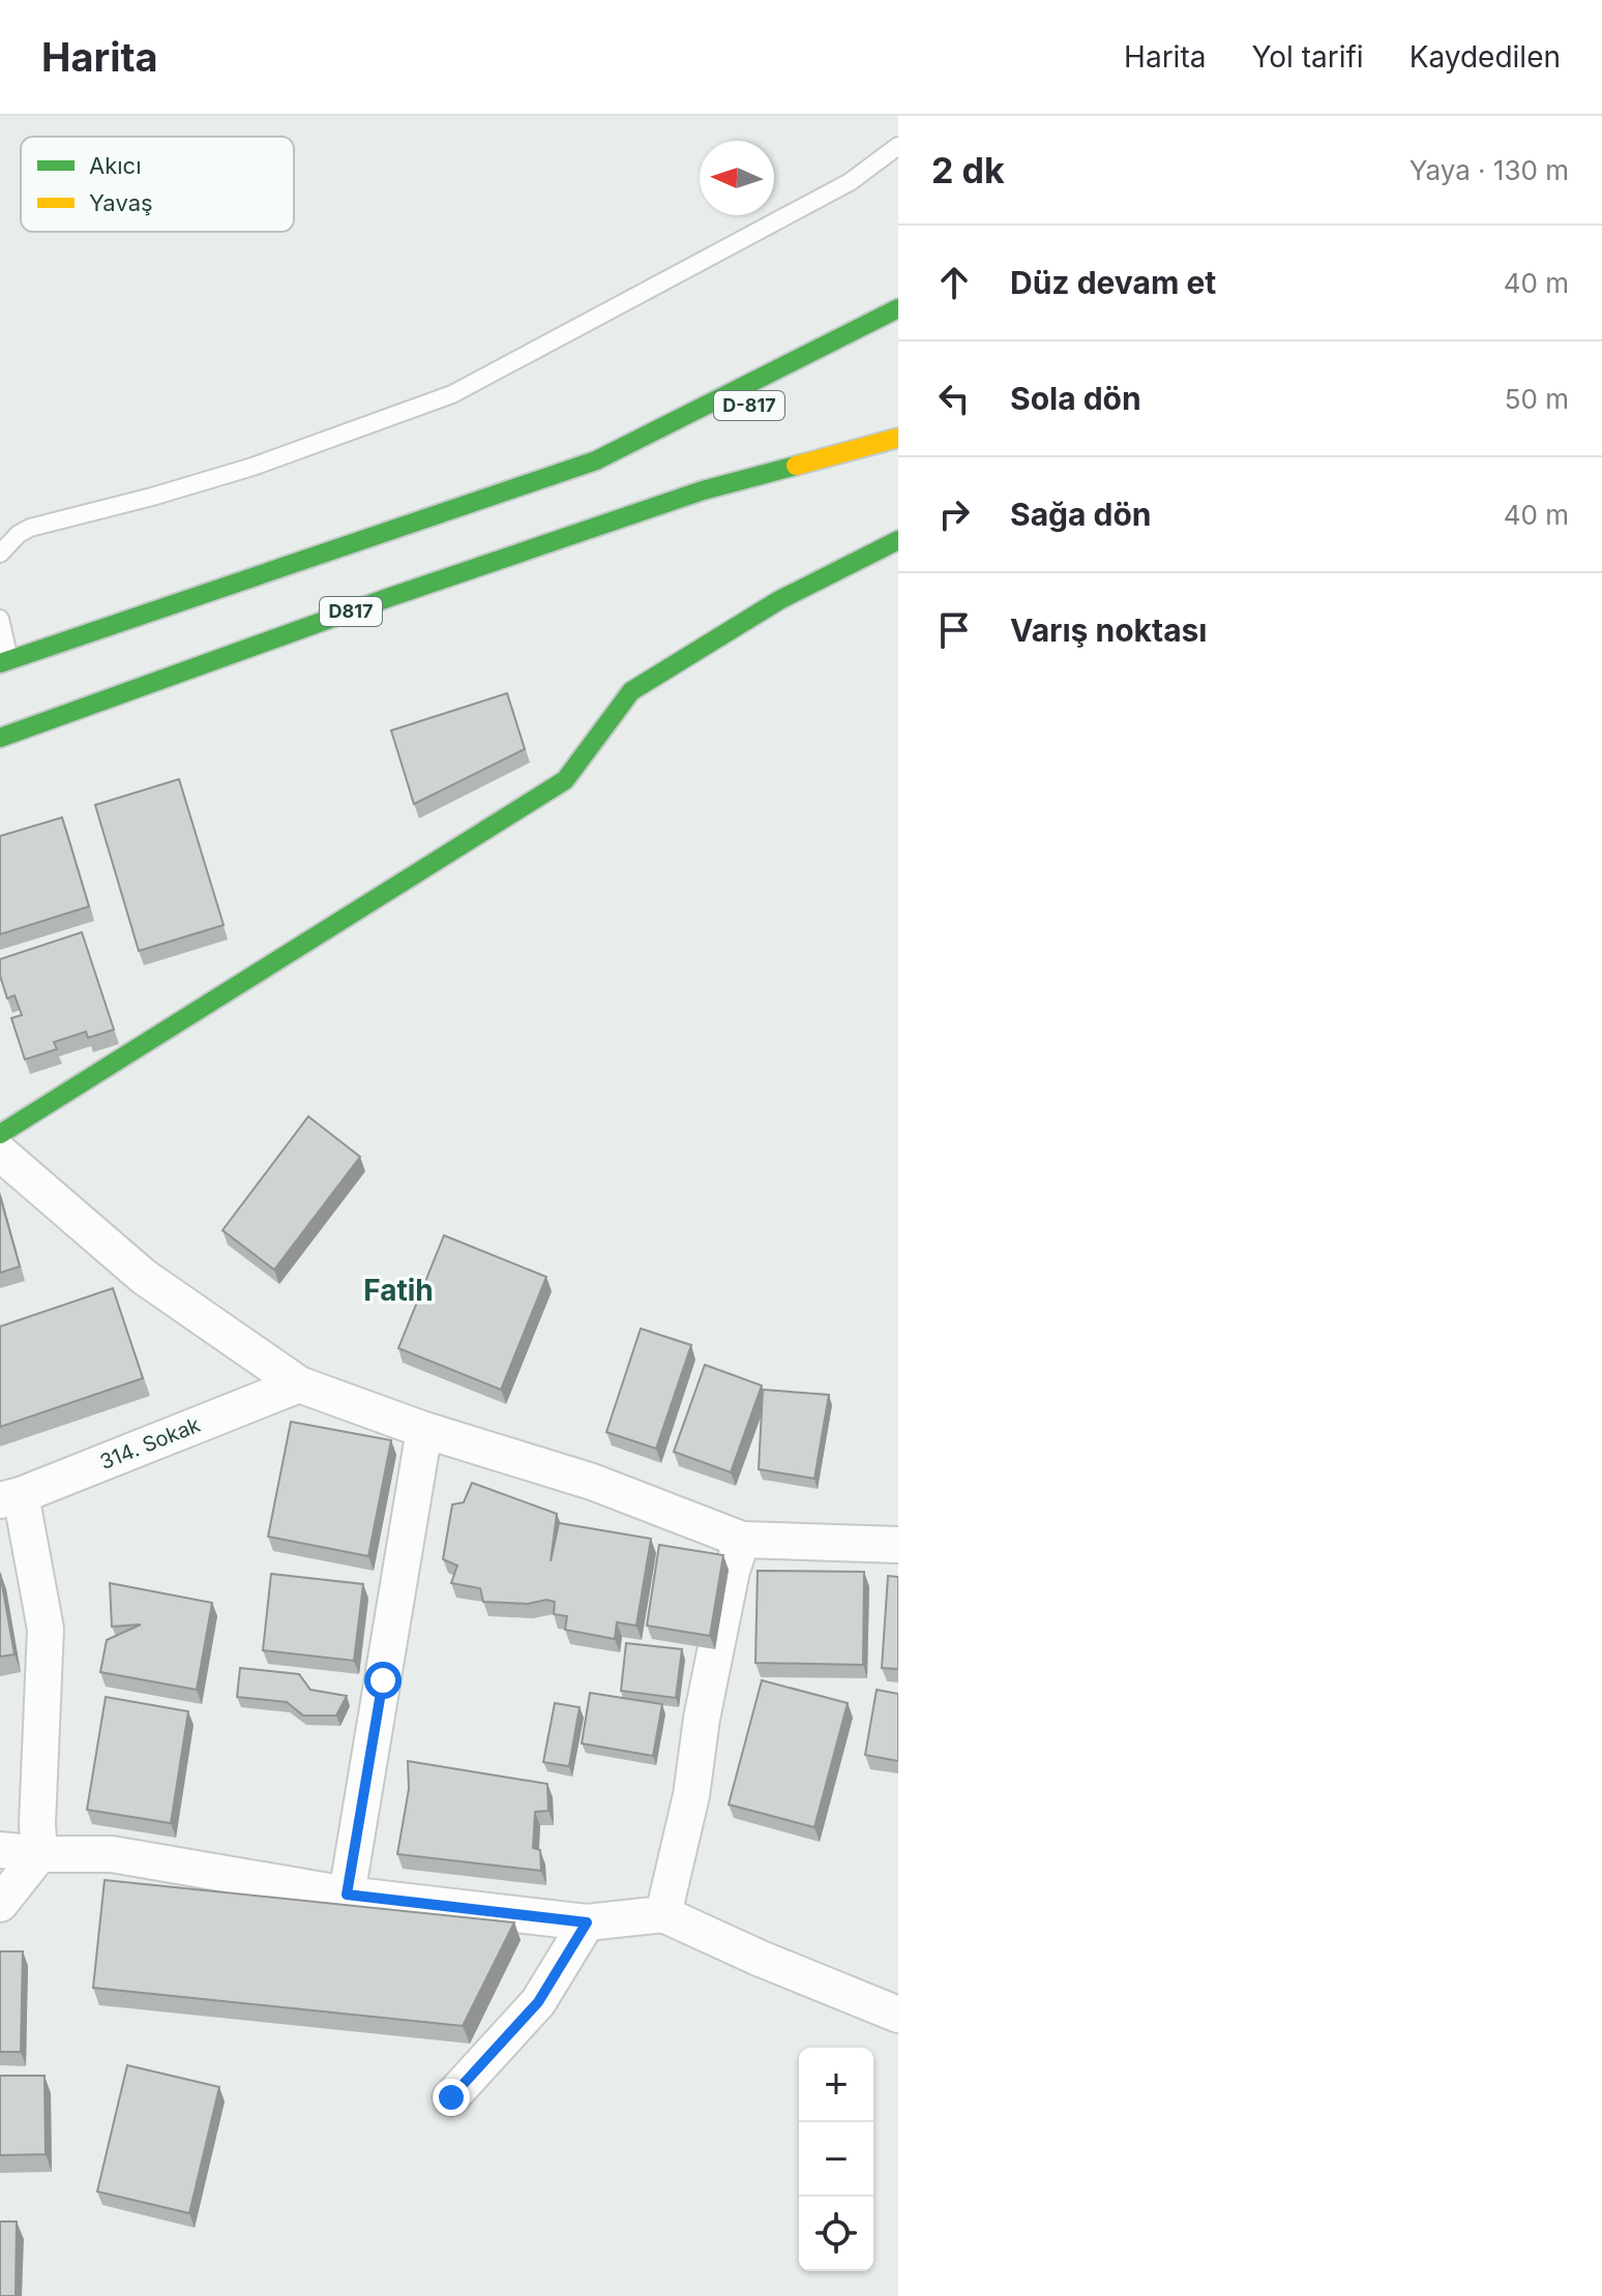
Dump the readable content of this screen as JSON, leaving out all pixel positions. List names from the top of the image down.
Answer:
{
  "streets": {
    "main road": ["D-817", "D817"],
    "street": ["314. Sokak"]
  },
  "districts": ["Fatih"],
  "legend": ["Akıcı", "Yavaş"],
  "north": "left",
  "page": {
    "header": "Harita",
    "nav": ["Harita", "Yol tarifi", "Kaydedilen"],
    "heading": ["2 dk", "Yaya · 130 m"],
    "list": [
      ["Düz devam et", "40 m"],
      ["Sola dön", "50 m"],
      ["Sağa dön", "40 m"],
      "Varış noktası"
    ],
    "map_buttons": ["+", "−"]
  }
}
